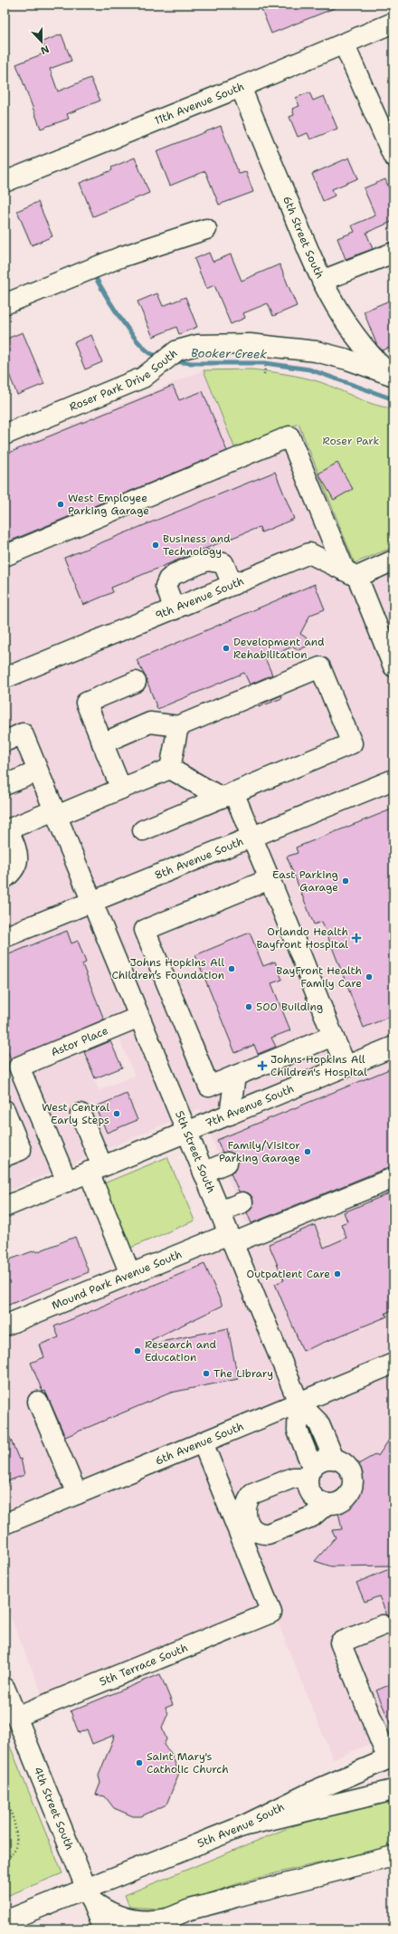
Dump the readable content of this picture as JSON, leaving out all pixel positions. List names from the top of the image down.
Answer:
{
  "streets": {
    "main road": [
      "11th Avenue South",
      "6th Street South",
      "Roser Park Drive South",
      "9th Avenue South",
      "8th Avenue South",
      "Astor Place",
      "7th Avenue South",
      "5th Street South",
      "Mound Park Avenue South",
      "6th Avenue South",
      "5th Terrace South",
      "4th Street South",
      "5th Avenue South"
    ]
  },
  "crossings": [
    ["11th Avenue South", "6th Street South"],
    ["6th Street South", "Roser Park Drive South"],
    ["8th Avenue South", "5th Street South"],
    ["Astor Place", "7th Avenue South"],
    ["Astor Place", "5th Street South"],
    ["7th Avenue South", "5th Street South"],
    ["5th Street South", "Mound Park Avenue South"],
    ["5th Street South", "6th Avenue South"],
    ["6th Avenue South", "5th Terrace South"],
    ["5th Terrace South", "4th Street South"],
    ["4th Street South", "5th Avenue South"]
  ],
  "water": ["Booker Creek"],
  "parks": ["Roser Park"],
  "places": {
    "other": [
      "West Employee Parking Garage",
      "Business and Technology",
      "Development and Rehabilitation",
      "East Parking Garage",
      "Johns Hopkins All Children’s Foundation",
      "BayFront Health Family Care",
      "500 Building",
      "West Central Early Steps",
      "Family/Visitor Parking Garage",
      "Outpatient Care",
      "Research and Education",
      "The Library",
      "Saint Mary's Catholic Church"
    ],
    "health": ["Orlando Health Bayfront Hospital", "Johns Hopkins All Children's Hospital"]
  },
  "north": "bottom"
}
